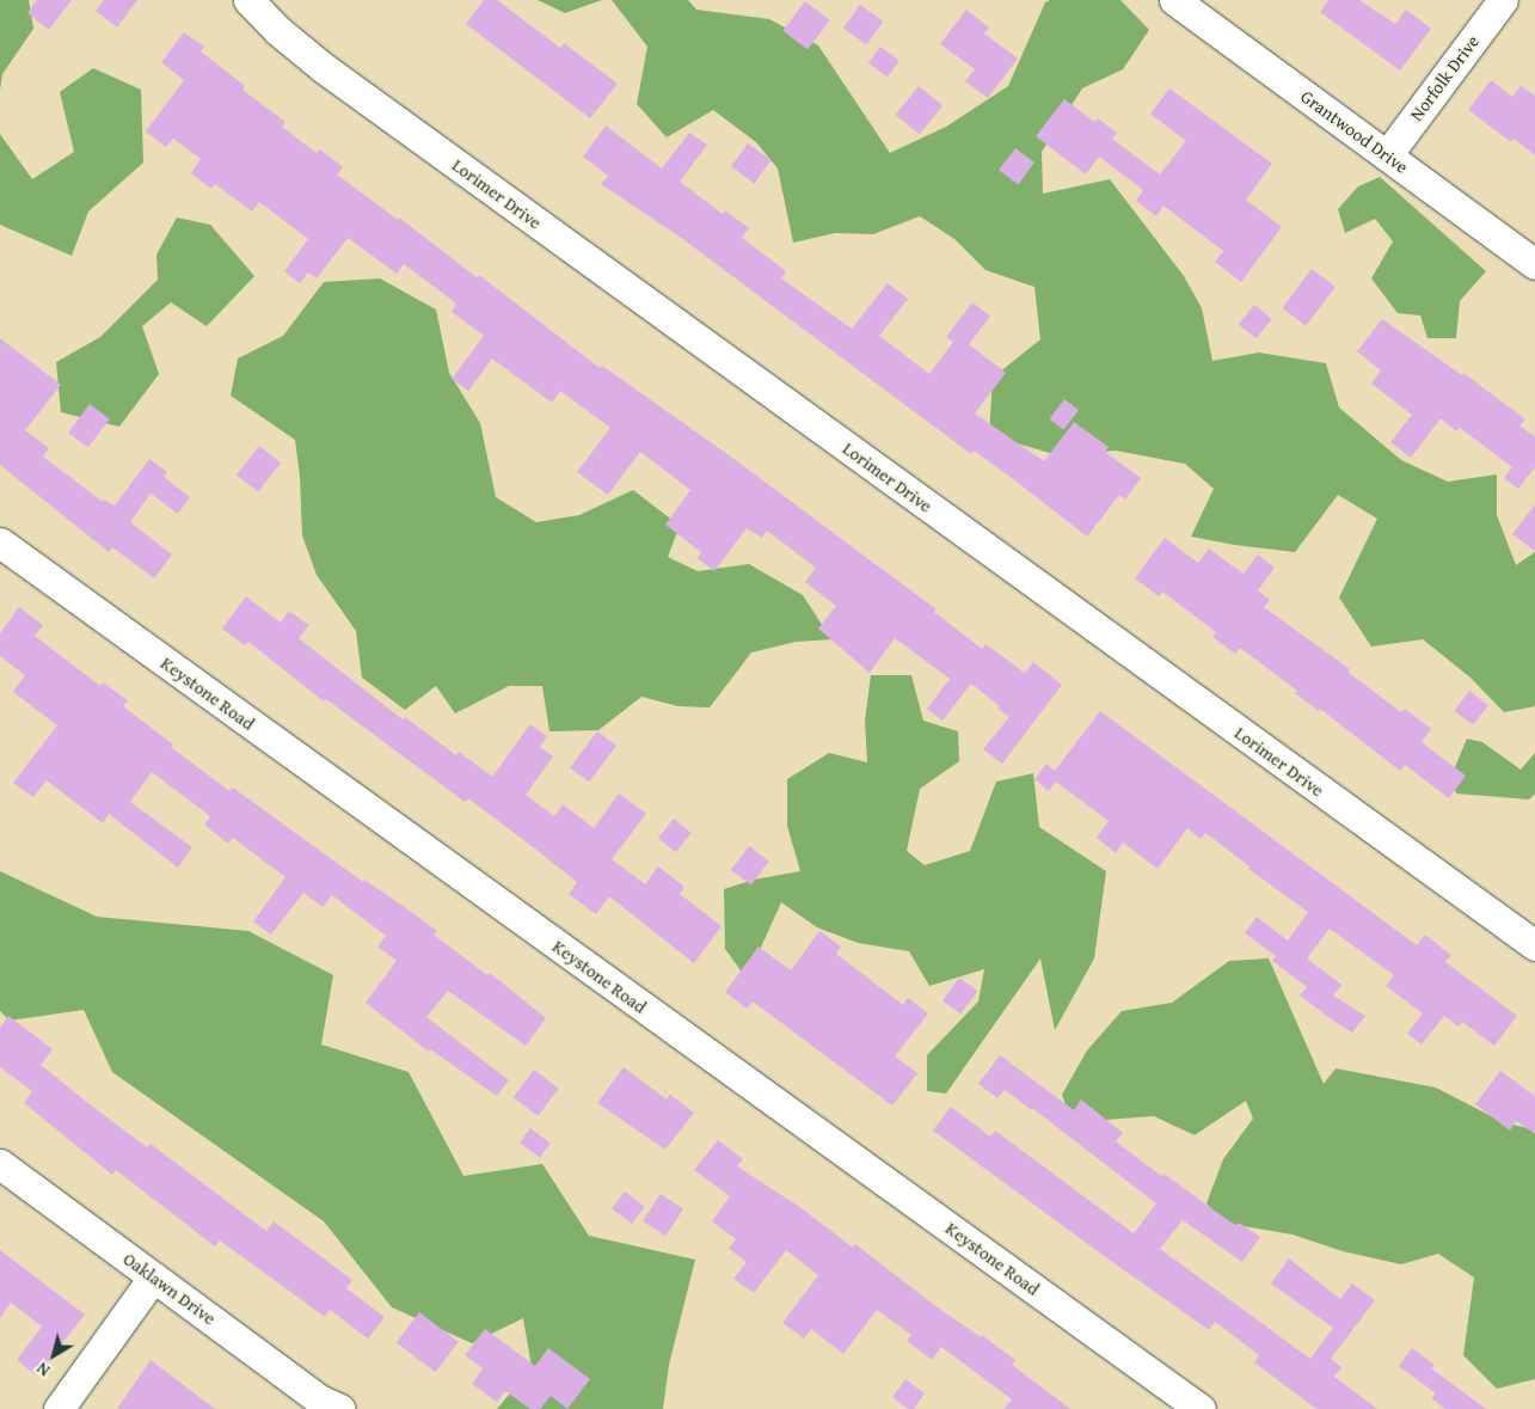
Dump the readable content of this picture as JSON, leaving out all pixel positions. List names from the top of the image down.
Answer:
{
  "streets": {
    "street": [
      "Norfolk Drive",
      "Grantwood Drive",
      "Lorimer Drive",
      "Keystone Road",
      "Oaklawn Drive"
    ]
  },
  "crossings": [
    ["Norfolk Drive", "Grantwood Drive"]
  ],
  "north": "bottom left"
}
